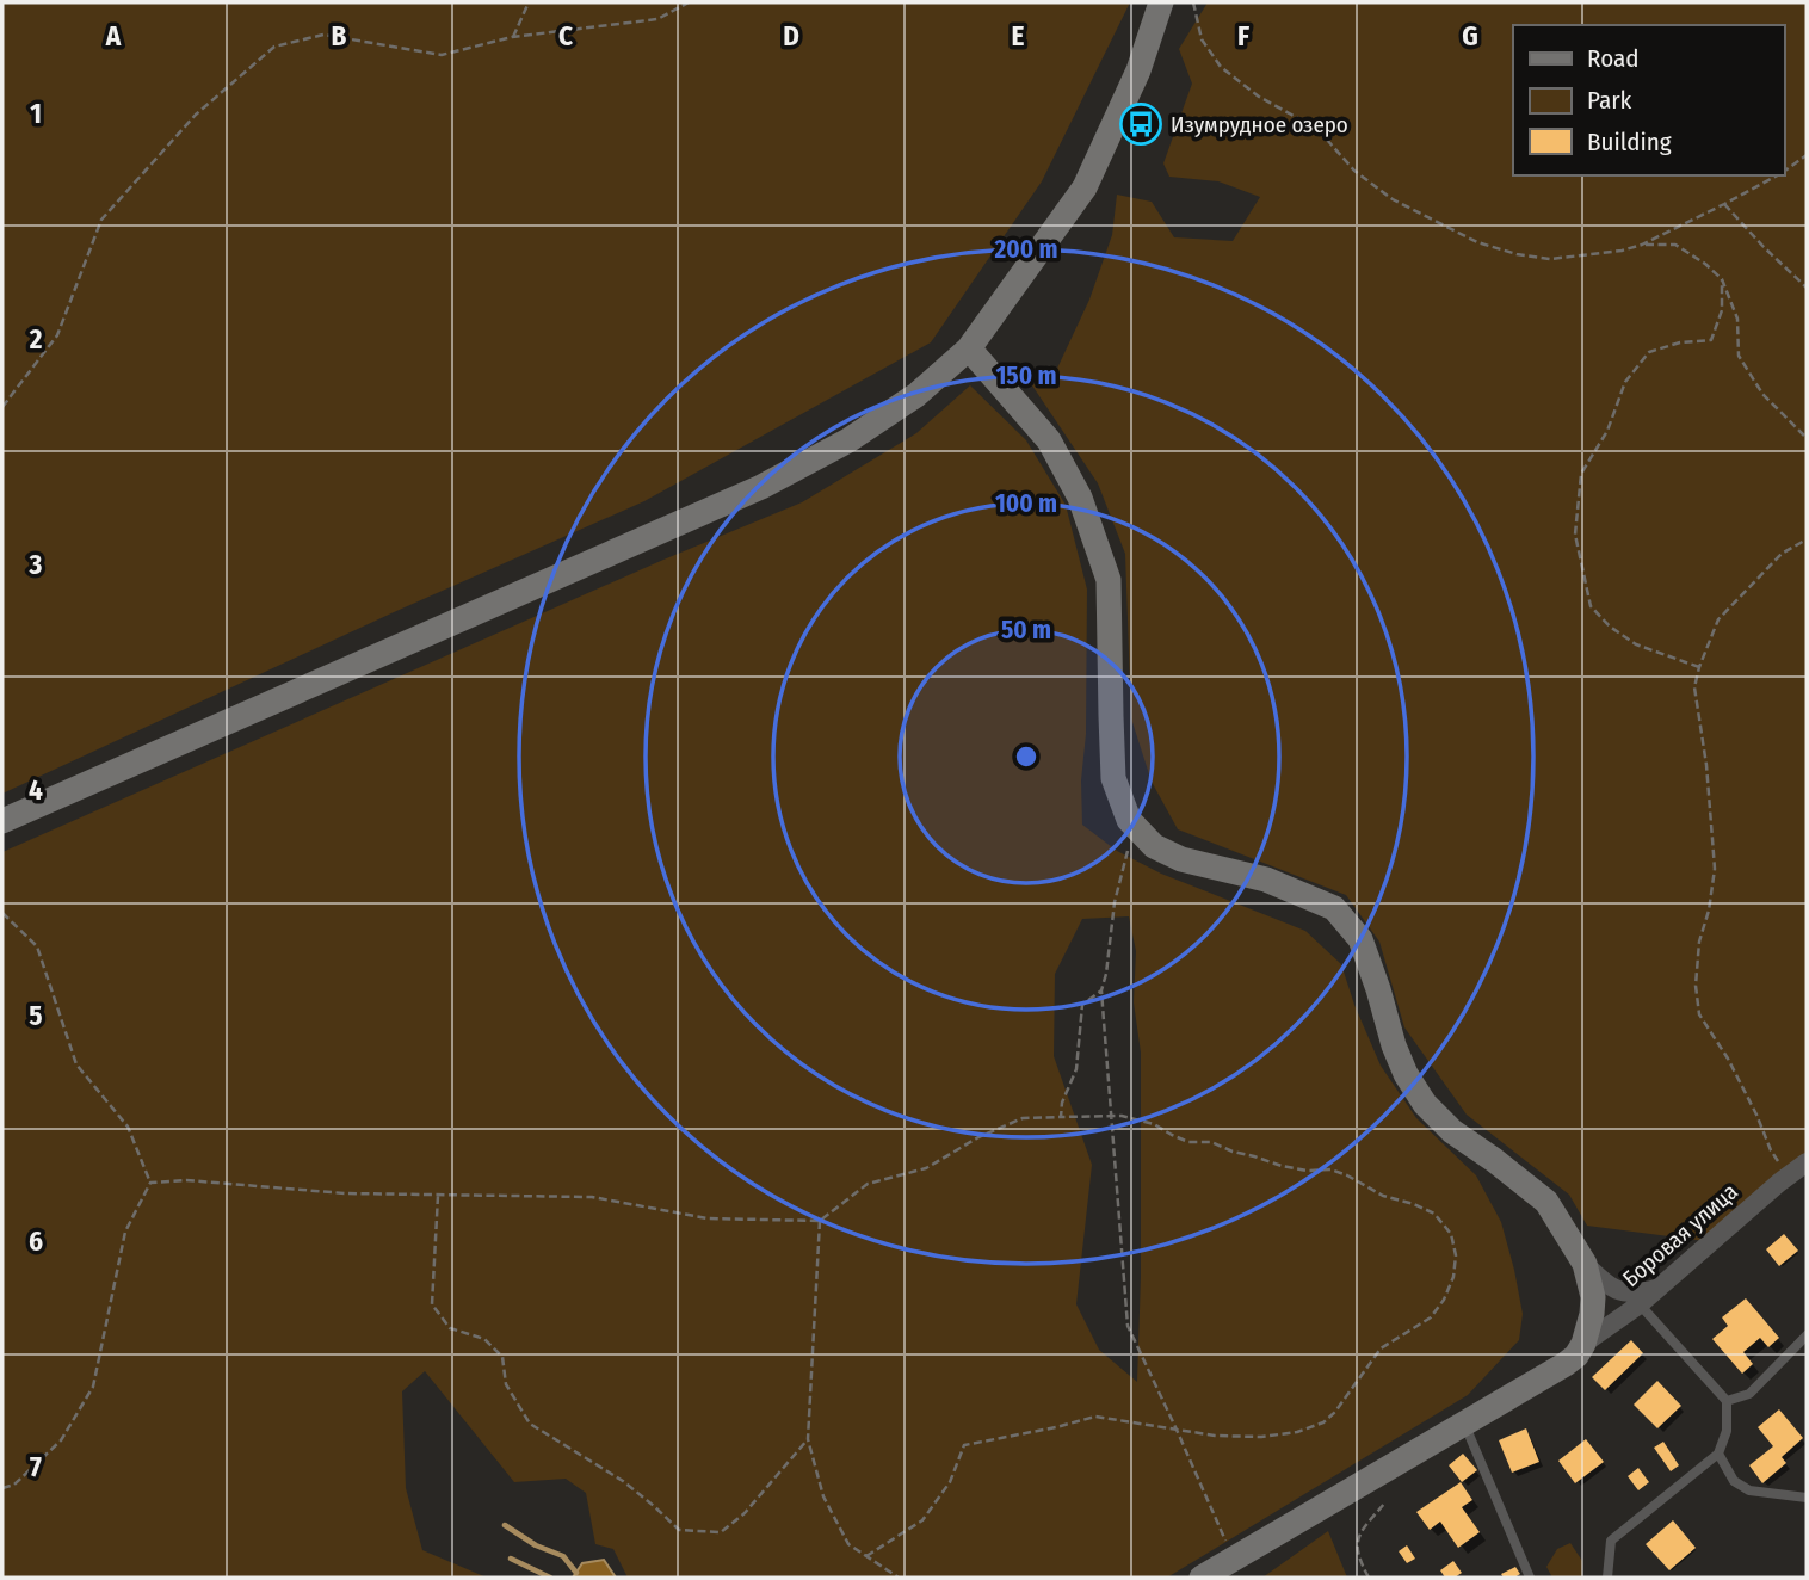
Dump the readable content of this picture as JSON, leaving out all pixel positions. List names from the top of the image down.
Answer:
{
  "streets": {
    "street": ["Боровая улица"]
  },
  "places": {
    "bus stop": ["Изумрудное озеро"]
  },
  "legend": ["Road", "Park", "Building"],
  "grid": {
    "columns": [
      "A",
      "B",
      "C",
      "D",
      "E",
      "F",
      "G"
    ],
    "rows": [
      "1",
      "2",
      "3",
      "4",
      "5",
      "6",
      "7"
    ]
  },
  "rings": [
    "200 m",
    "150 m",
    "100 m",
    "50 m"
  ]
}
